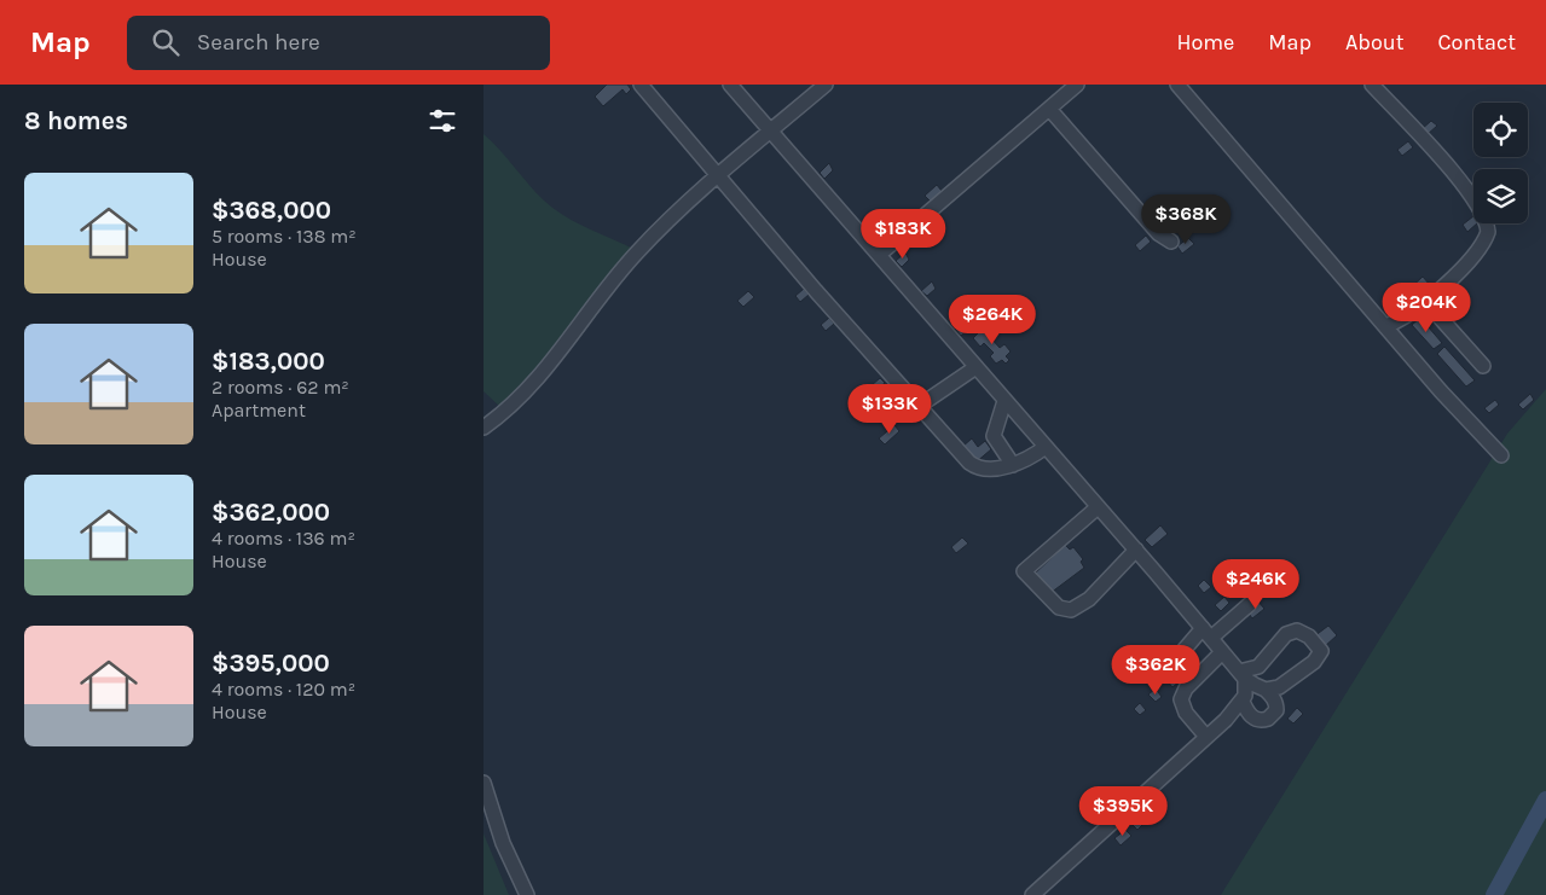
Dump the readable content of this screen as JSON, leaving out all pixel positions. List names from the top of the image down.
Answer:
{
  "page": {
    "header": "Map",
    "search": "Search here",
    "nav": [
      "Home",
      "Map",
      "About",
      "Contact"
    ],
    "heading": "8 homes",
    "list": [
      {
        "name": "$368,000",
        "note": "5 rooms · 138 m² · House"
      },
      {
        "name": "$183,000",
        "note": "2 rooms · 62 m² · Apartment"
      },
      {
        "name": "$362,000",
        "note": "4 rooms · 136 m² · House"
      },
      {
        "name": "$395,000",
        "note": "4 rooms · 120 m² · House"
      }
    ],
    "price": [
      "$368K",
      "$183K",
      "$204K",
      "$264K",
      "$133K",
      "$246K",
      "$362K",
      "$395K"
    ]
  }
}
